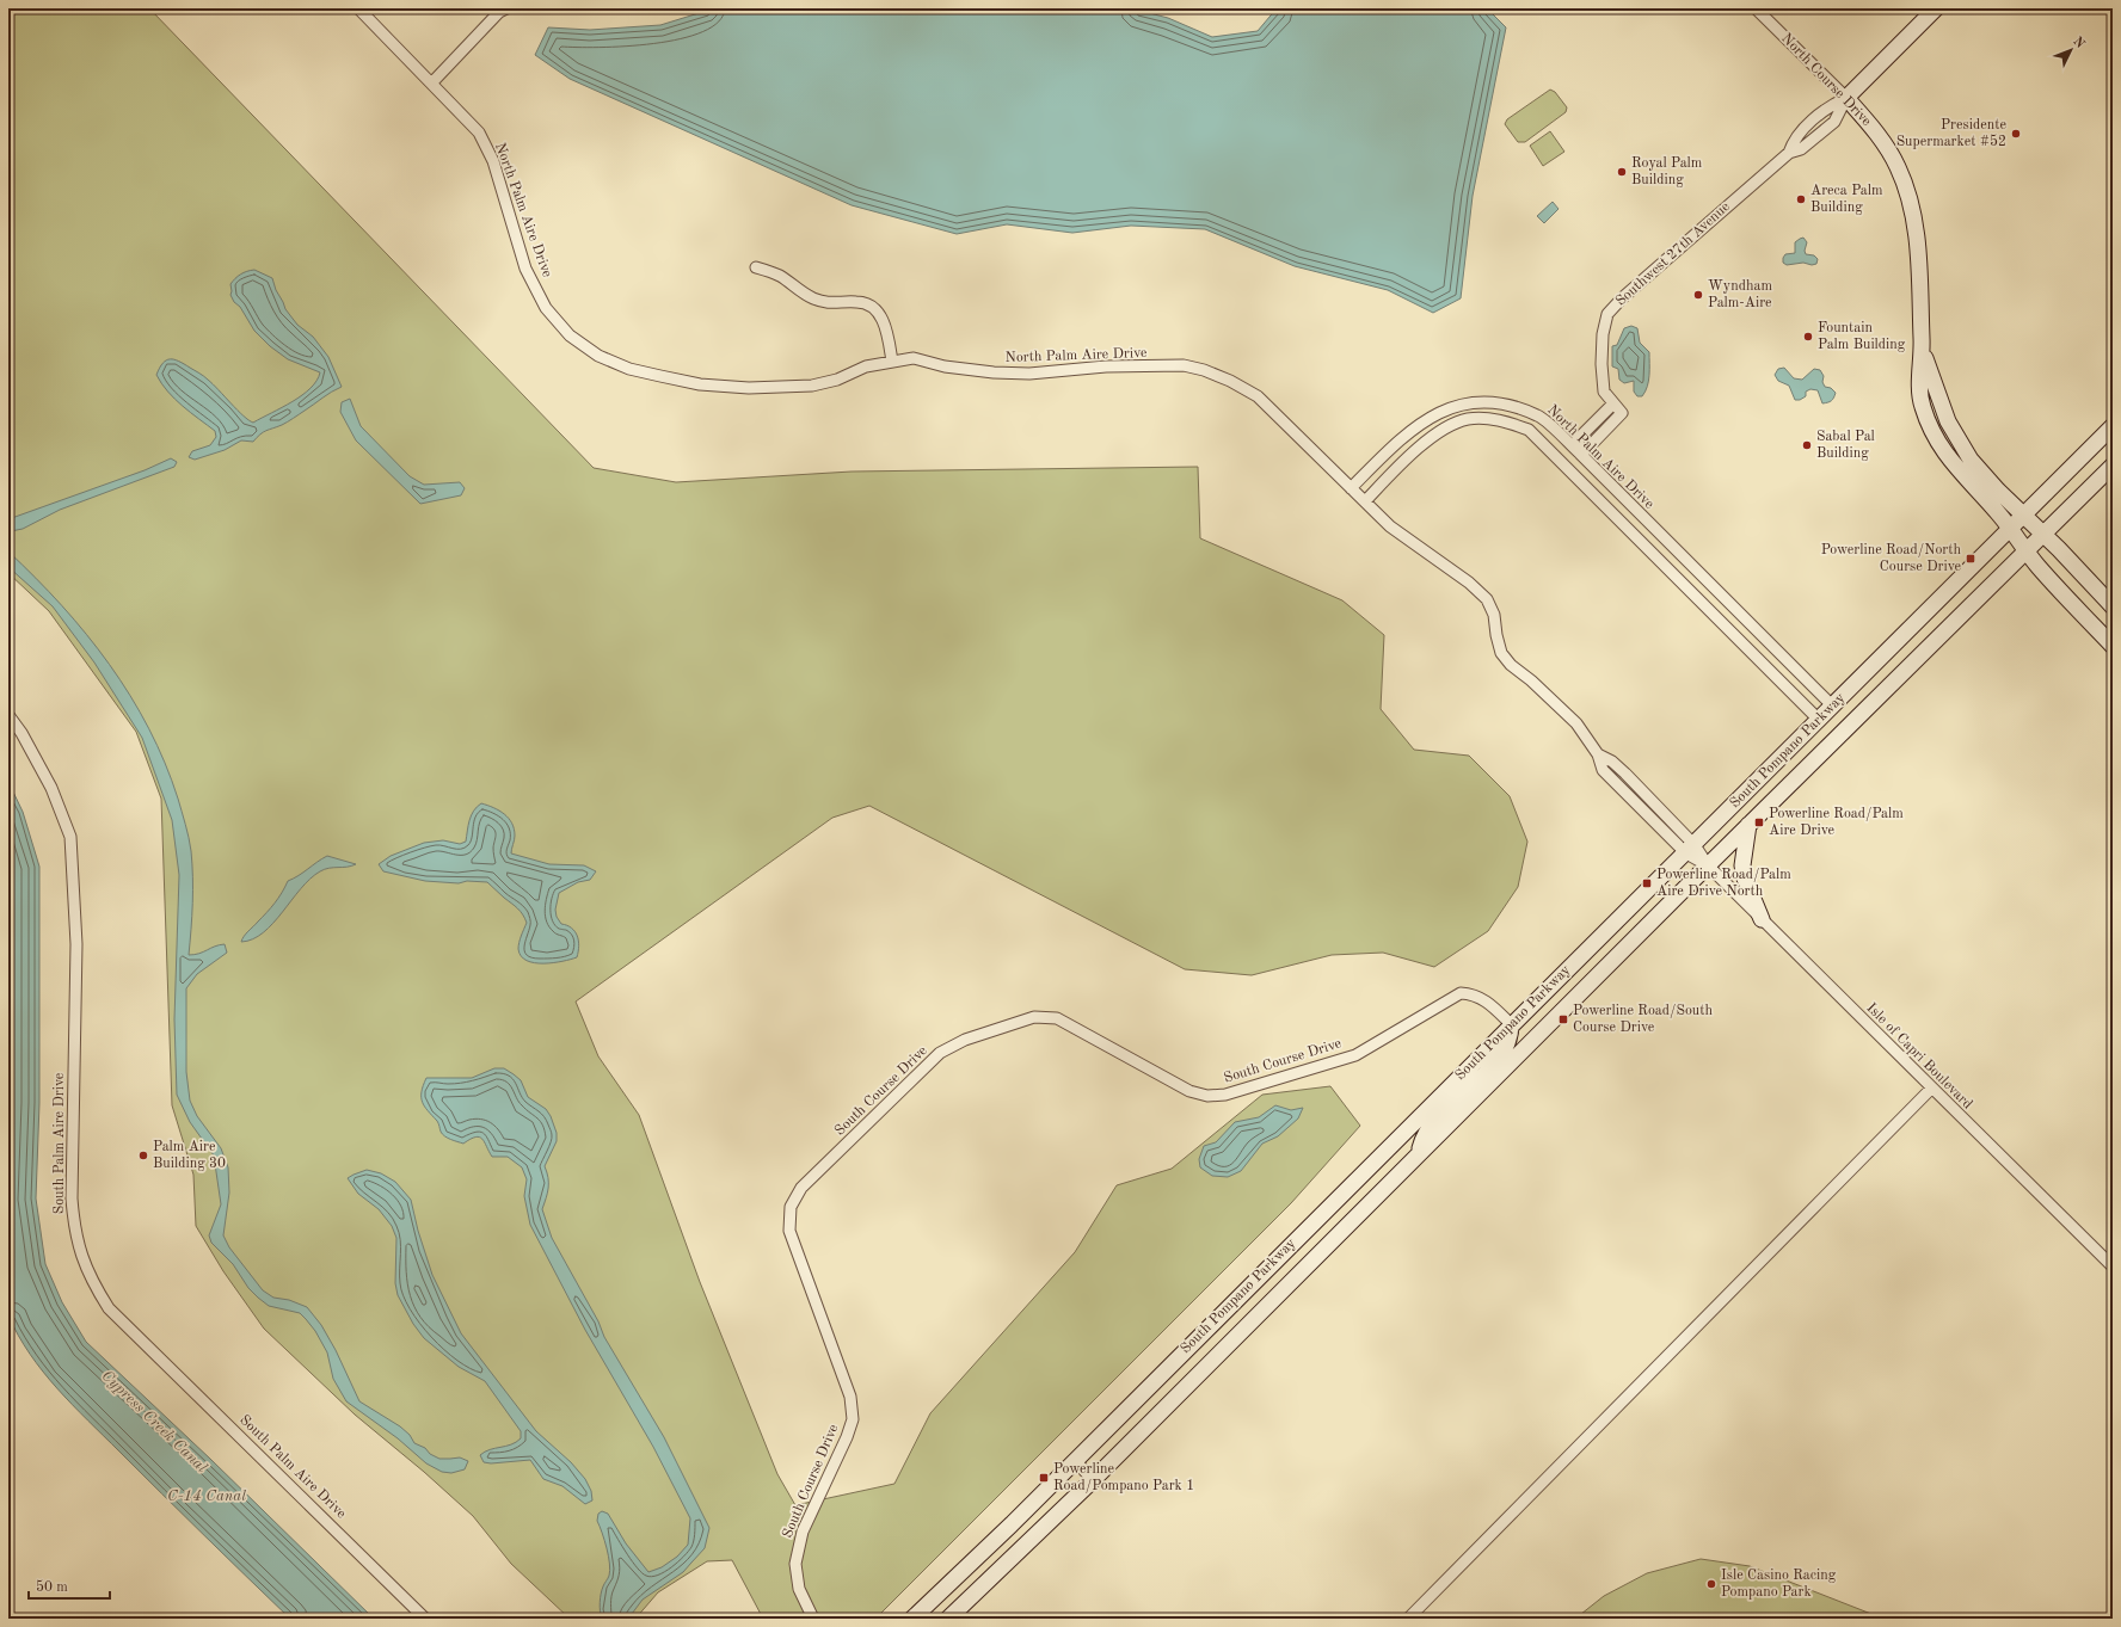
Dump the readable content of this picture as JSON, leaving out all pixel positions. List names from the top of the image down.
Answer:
{
  "streets": {
    "main road": ["North Course Drive", "Southwest 27th Avenue", "South Pompano Parkway"],
    "street": [
      "North Palm Aire Drive",
      "Isle of Capri Boulevard",
      "South Course Drive",
      "South Palm Aire Drive"
    ]
  },
  "crossings": [
    ["North Course Drive", "Southwest 27th Avenue"],
    ["North Course Drive", "South Pompano Parkway"],
    ["North Palm Aire Drive", "Southwest 27th Avenue"],
    ["North Palm Aire Drive", "South Pompano Parkway"],
    ["North Palm Aire Drive", "Isle of Capri Boulevard"],
    ["South Pompano Parkway", "Isle of Capri Boulevard"],
    ["South Pompano Parkway", "South Course Drive"]
  ],
  "water": ["Cypress Creek Canal", "C-14 Canal"],
  "places": {
    "other": [
      "Presidente Supermarket #52",
      "Royal Palm Building",
      "Areca Palm Building",
      "Wyndham Palm-Aire",
      "Fountain Palm Building",
      "Sabal Pal Building",
      "Palm Aire Building 30",
      "Isle Casino Racing Pompano Park"
    ],
    "transit": [
      "Powerline Road/North Course Drive",
      "Powerline Road/Palm Aire Drive",
      "Powerline Road/Palm Aire Drive North",
      "Powerline Road/South Course Drive",
      "Powerline Road/Pompano Park 1"
    ]
  },
  "scale_bar": "50 m",
  "north": "top right"
}
